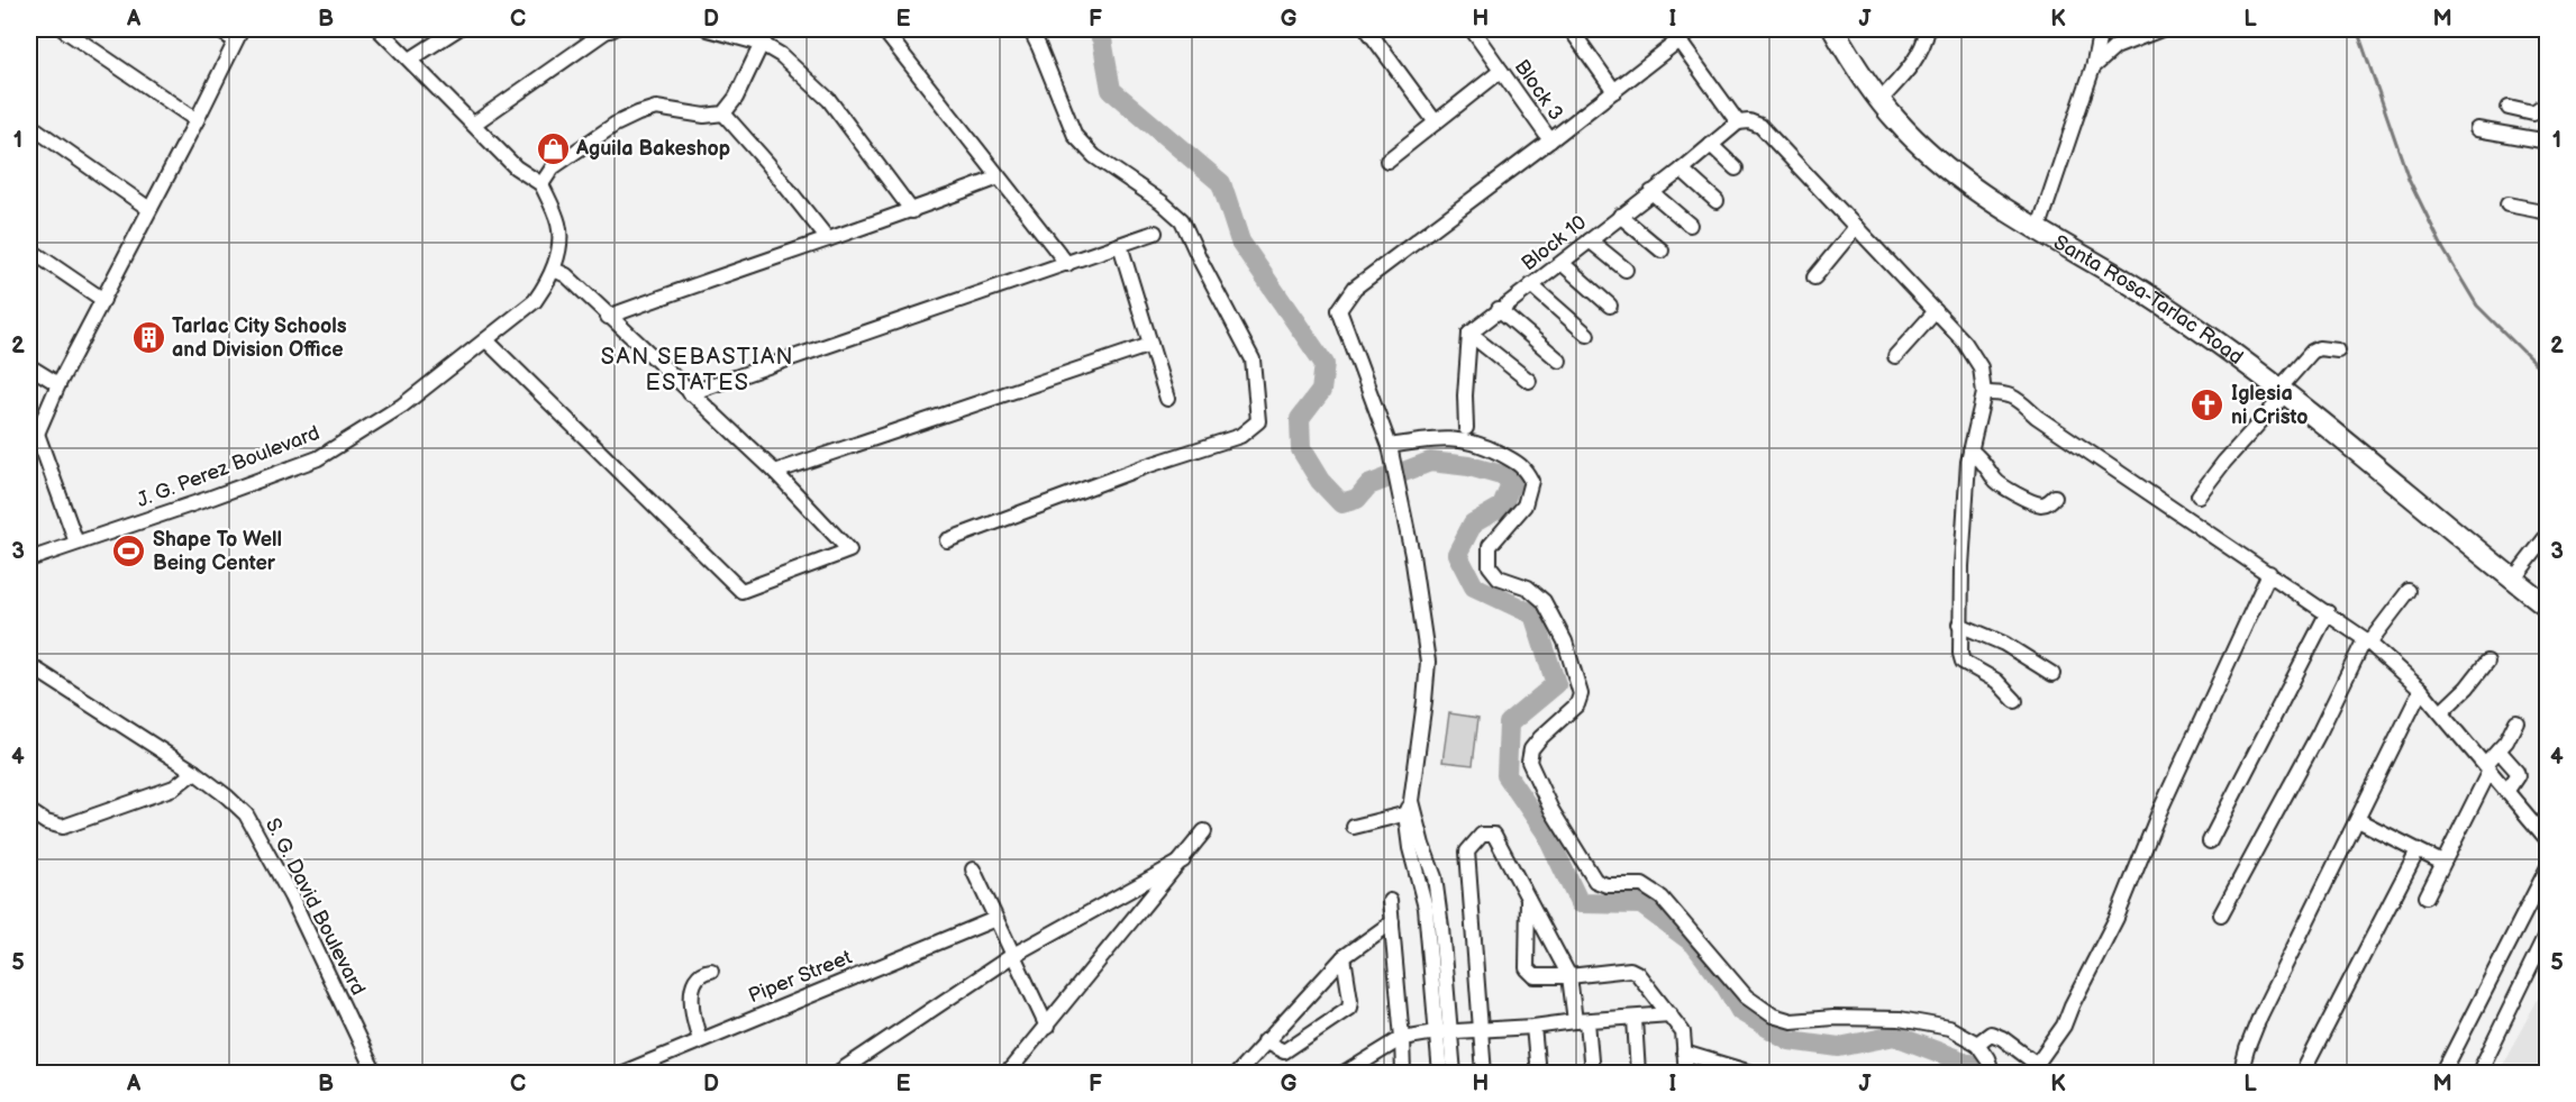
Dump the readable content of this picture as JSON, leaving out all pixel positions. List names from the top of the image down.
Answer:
{
  "streets": {
    "highway": ["Santa Rosa-Tarlac Road"],
    "street": [
      "Block 3",
      "Block 10",
      "J. G. Perez Boulevard",
      "S. G. David Boulevard",
      "Piper Street"
    ]
  },
  "districts": ["SAN SEBASTIAN ESTATES"],
  "places": {
    "shop": ["Aguila Bakeshop"],
    "building": ["Tarlac City Schools and Division Office"],
    "church": ["Iglesia ni Cristo"],
    "sports": ["Shape To Well Being Center"]
  },
  "grid": {
    "columns": [
      "A",
      "B",
      "C",
      "D",
      "E",
      "F",
      "G",
      "H",
      "I",
      "J",
      "K",
      "L",
      "M"
    ],
    "rows": [
      "1",
      "2",
      "3",
      "4",
      "5"
    ]
  }
}
